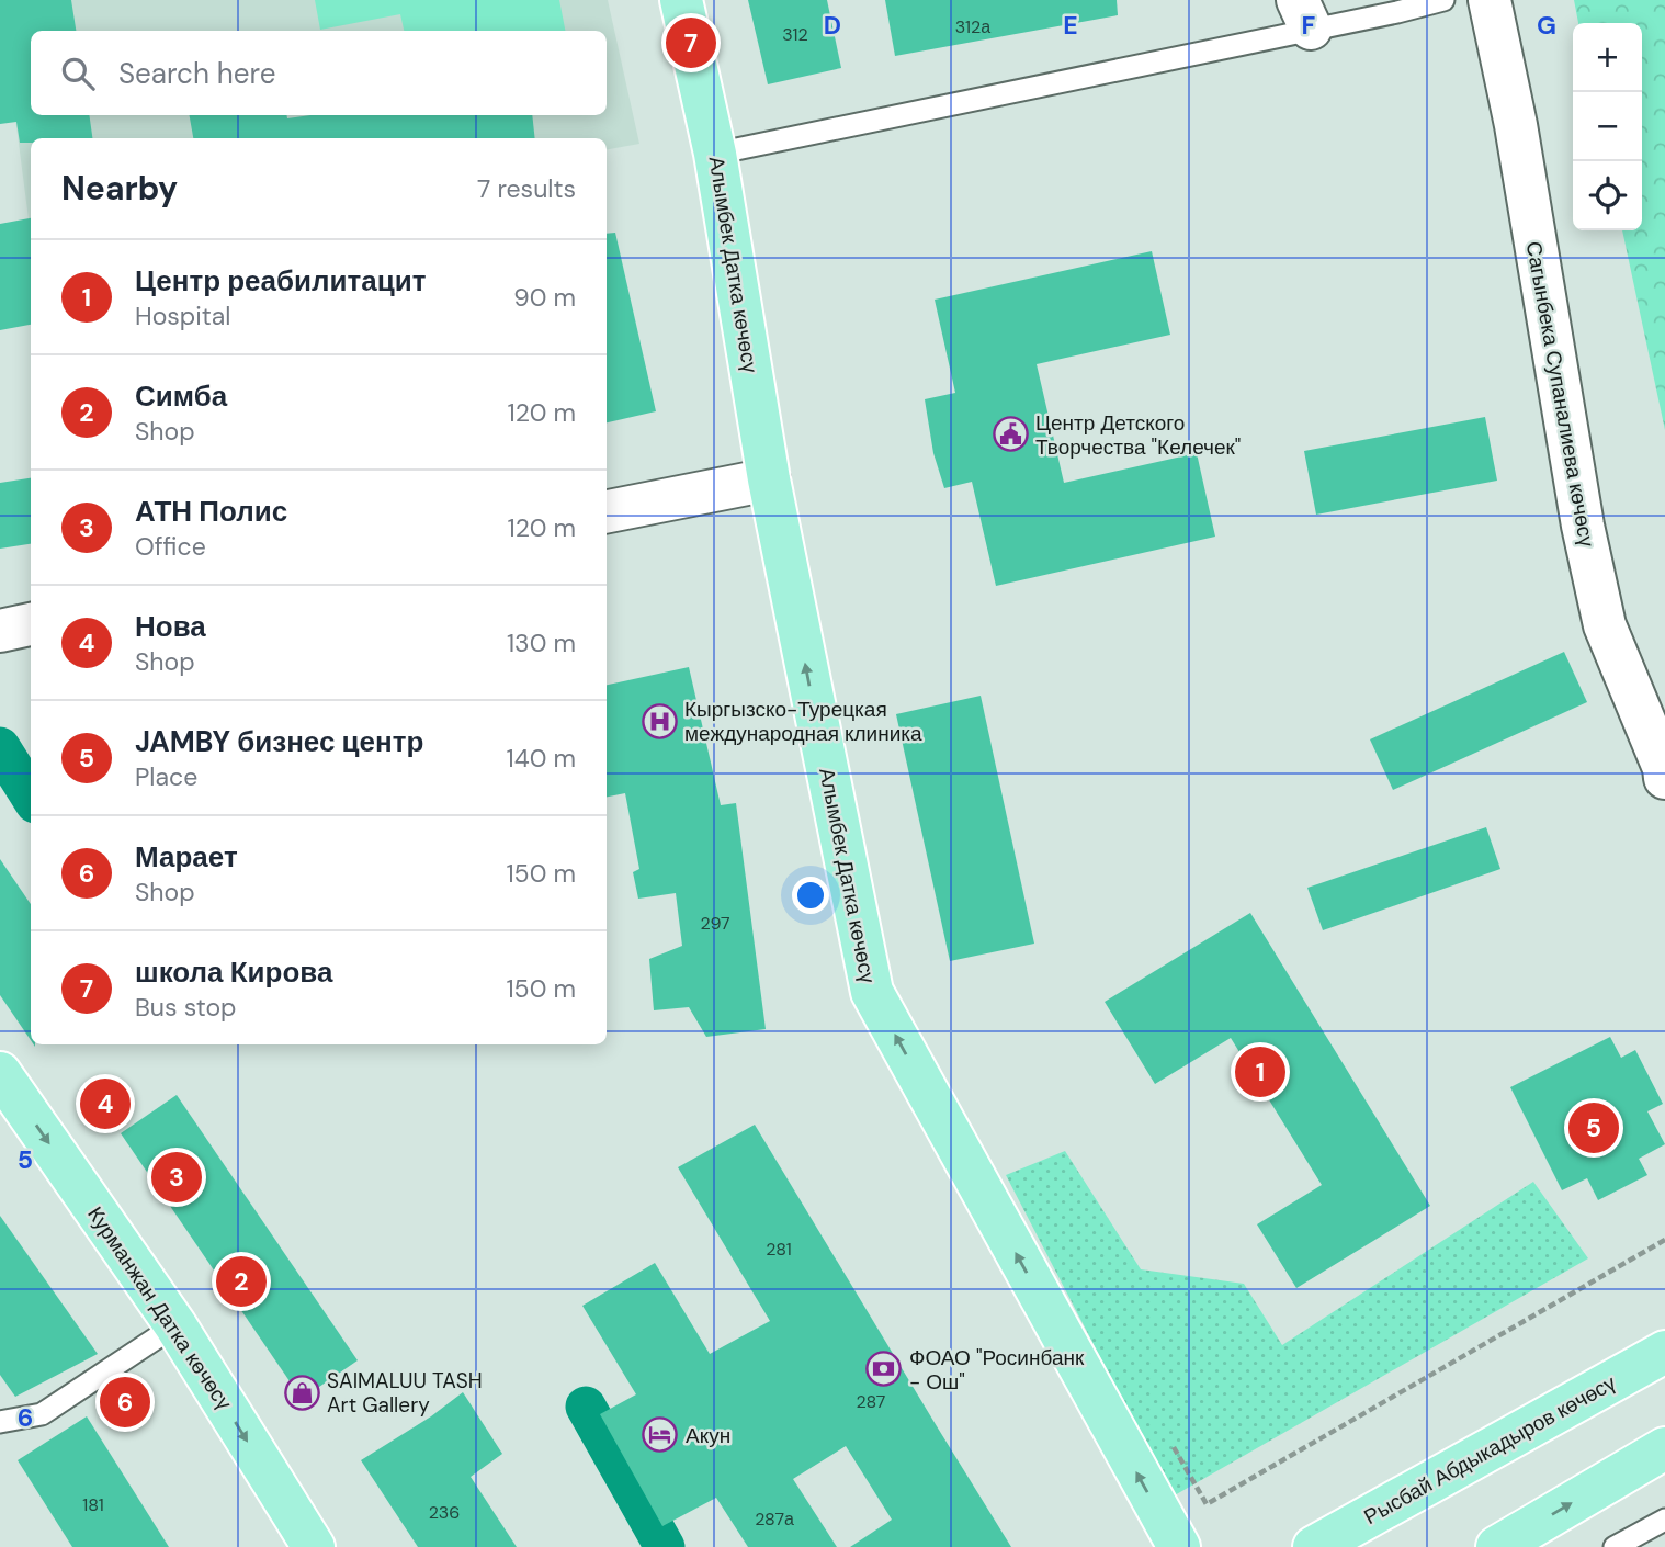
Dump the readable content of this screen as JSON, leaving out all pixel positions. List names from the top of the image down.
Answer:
{
  "streets": {
    "main road": ["Алымбек Датка көчөсү", "Курманжан Датка көчөсү", "Рысбай Абдыкадыров көчөсү"],
    "street": ["Сагынбека Супаналиева көчөсү"]
  },
  "one_way": ["Алымбек Датка көчөсү", "Курманжан Датка көчөсү"],
  "places": {
    "public building": ["Центр Детского Творчества \"Келечек\""],
    "hospital": ["Кыргызско-Турецкая международная клиника"],
    "bank": ["ФОАО \"Росинбанк - Ош\""],
    "shop": ["SAIMALUU TASH Art Gallery"],
    "hotel": ["Акун"]
  },
  "house_numbers": [
    "312а",
    "312",
    "297",
    "281",
    "287",
    "181",
    "236",
    "287а"
  ],
  "page": {
    "pins": [
      "7",
      "1",
      "4",
      "5",
      "3",
      "2",
      "6"
    ],
    "map_buttons": ["+", "−"],
    "search": "Search here",
    "heading": ["Nearby", "7 results"],
    "list": [
      {
        "mark": "1",
        "name": "Центр реабилитацит",
        "note": "Hospital",
        "value": "90 m"
      },
      {
        "mark": "2",
        "name": "Симба",
        "note": "Shop",
        "value": "120 m"
      },
      {
        "mark": "3",
        "name": "АТН Полис",
        "note": "Office",
        "value": "120 m"
      },
      {
        "mark": "4",
        "name": "Нова",
        "note": "Shop",
        "value": "130 m"
      },
      {
        "mark": "5",
        "name": "JAMBY бизнес центр",
        "note": "Place",
        "value": "140 m"
      },
      {
        "mark": "6",
        "name": "Марает",
        "note": "Shop",
        "value": "150 m"
      },
      {
        "mark": "7",
        "name": "школа Кирова",
        "note": "Bus stop",
        "value": "150 m"
      }
    ]
  },
  "grid": {
    "columns": [
      "D",
      "E",
      "F",
      "G"
    ],
    "rows": ["5", "6"]
  }
}
